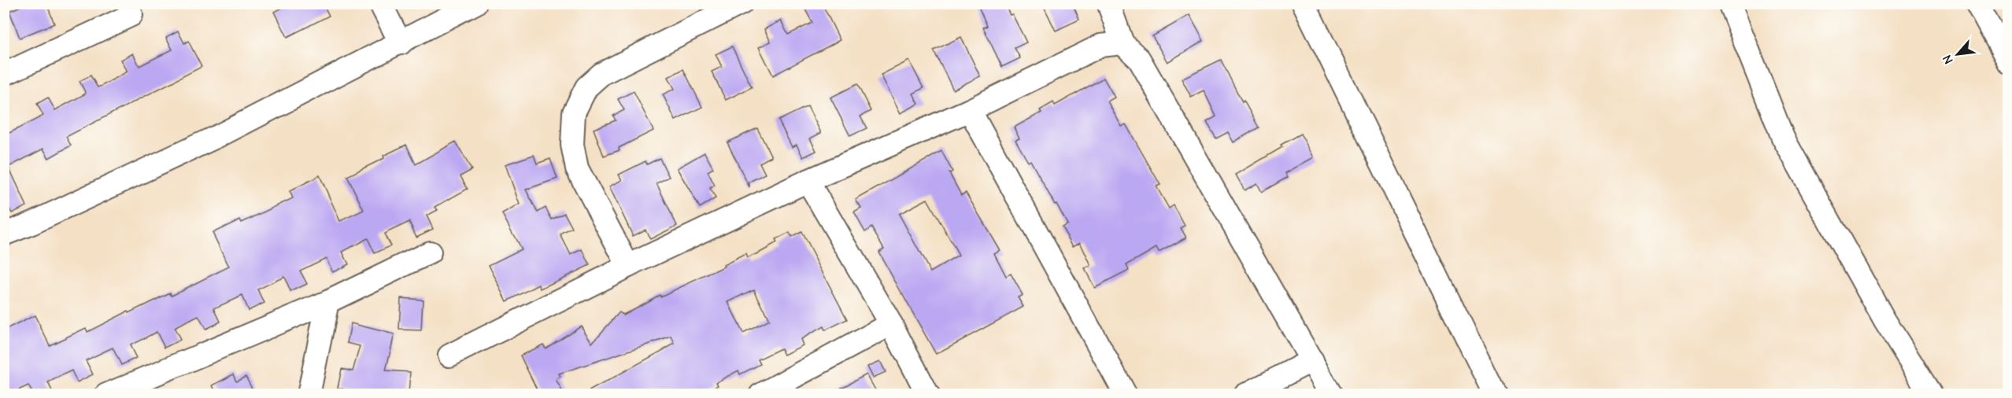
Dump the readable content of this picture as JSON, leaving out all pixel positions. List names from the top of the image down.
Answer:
{
  "north": "bottom left"
}
